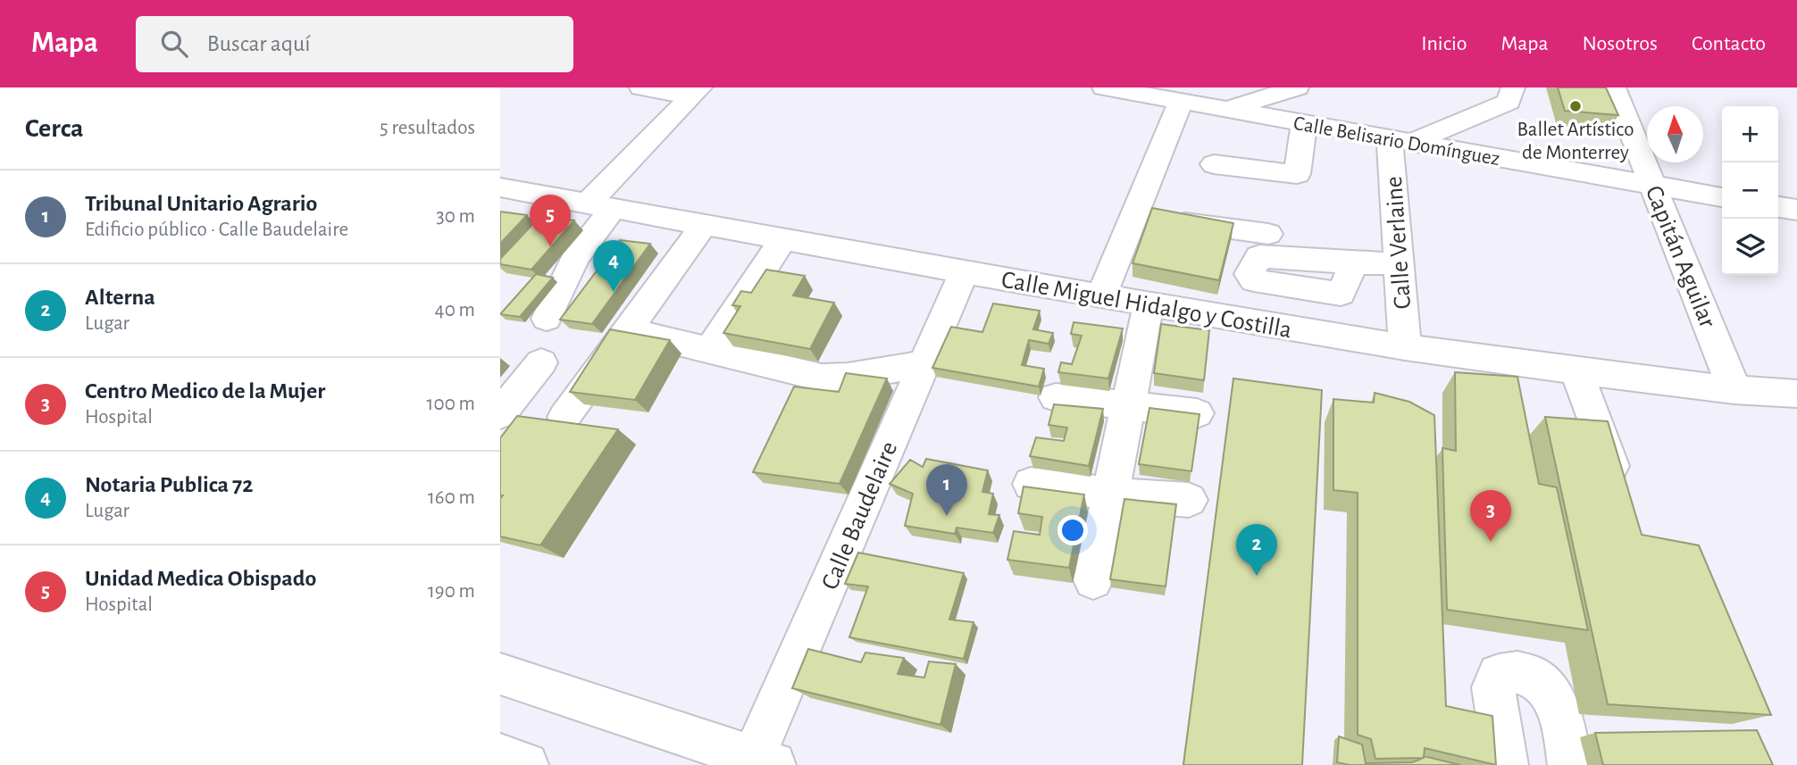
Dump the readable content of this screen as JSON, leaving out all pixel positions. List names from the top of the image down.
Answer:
{
  "streets": {
    "main road": [
      "Calle Belisario Domínguez",
      "Calle Verlaine",
      "Capitán Aguilar",
      "Calle Miguel Hidalgo y Costilla",
      "Calle Baudelaire"
    ]
  },
  "crossings": [
    ["Calle Belisario Domínguez", "Calle Verlaine"],
    ["Calle Belisario Domínguez", "Capitán Aguilar"],
    ["Calle Verlaine", "Calle Miguel Hidalgo y Costilla"],
    ["Capitán Aguilar", "Calle Miguel Hidalgo y Costilla"],
    ["Calle Miguel Hidalgo y Costilla", "Calle Baudelaire"]
  ],
  "places": ["Ballet Artístico de Monterrey"],
  "north": "top",
  "page": {
    "header": "Mapa",
    "search": "Buscar aquí",
    "nav": [
      "Inicio",
      "Mapa",
      "Nosotros",
      "Contacto"
    ],
    "heading": ["Cerca", "5 resultados"],
    "map_buttons": ["+", "−"],
    "list": [
      {
        "mark": "1",
        "name": "Tribunal Unitario Agrario",
        "note": "Edificio público · Calle Baudelaire",
        "value": "30 m"
      },
      {
        "mark": "2",
        "name": "Alterna",
        "note": "Lugar",
        "value": "40 m"
      },
      {
        "mark": "3",
        "name": "Centro Medico de la Mujer",
        "note": "Hospital",
        "value": "100 m"
      },
      {
        "mark": "4",
        "name": "Notaria Publica 72",
        "note": "Lugar",
        "value": "160 m"
      },
      {
        "mark": "5",
        "name": "Unidad Medica Obispado",
        "note": "Hospital",
        "value": "190 m"
      }
    ],
    "pins": [
      "5",
      "4",
      "1",
      "3",
      "2"
    ]
  }
}
